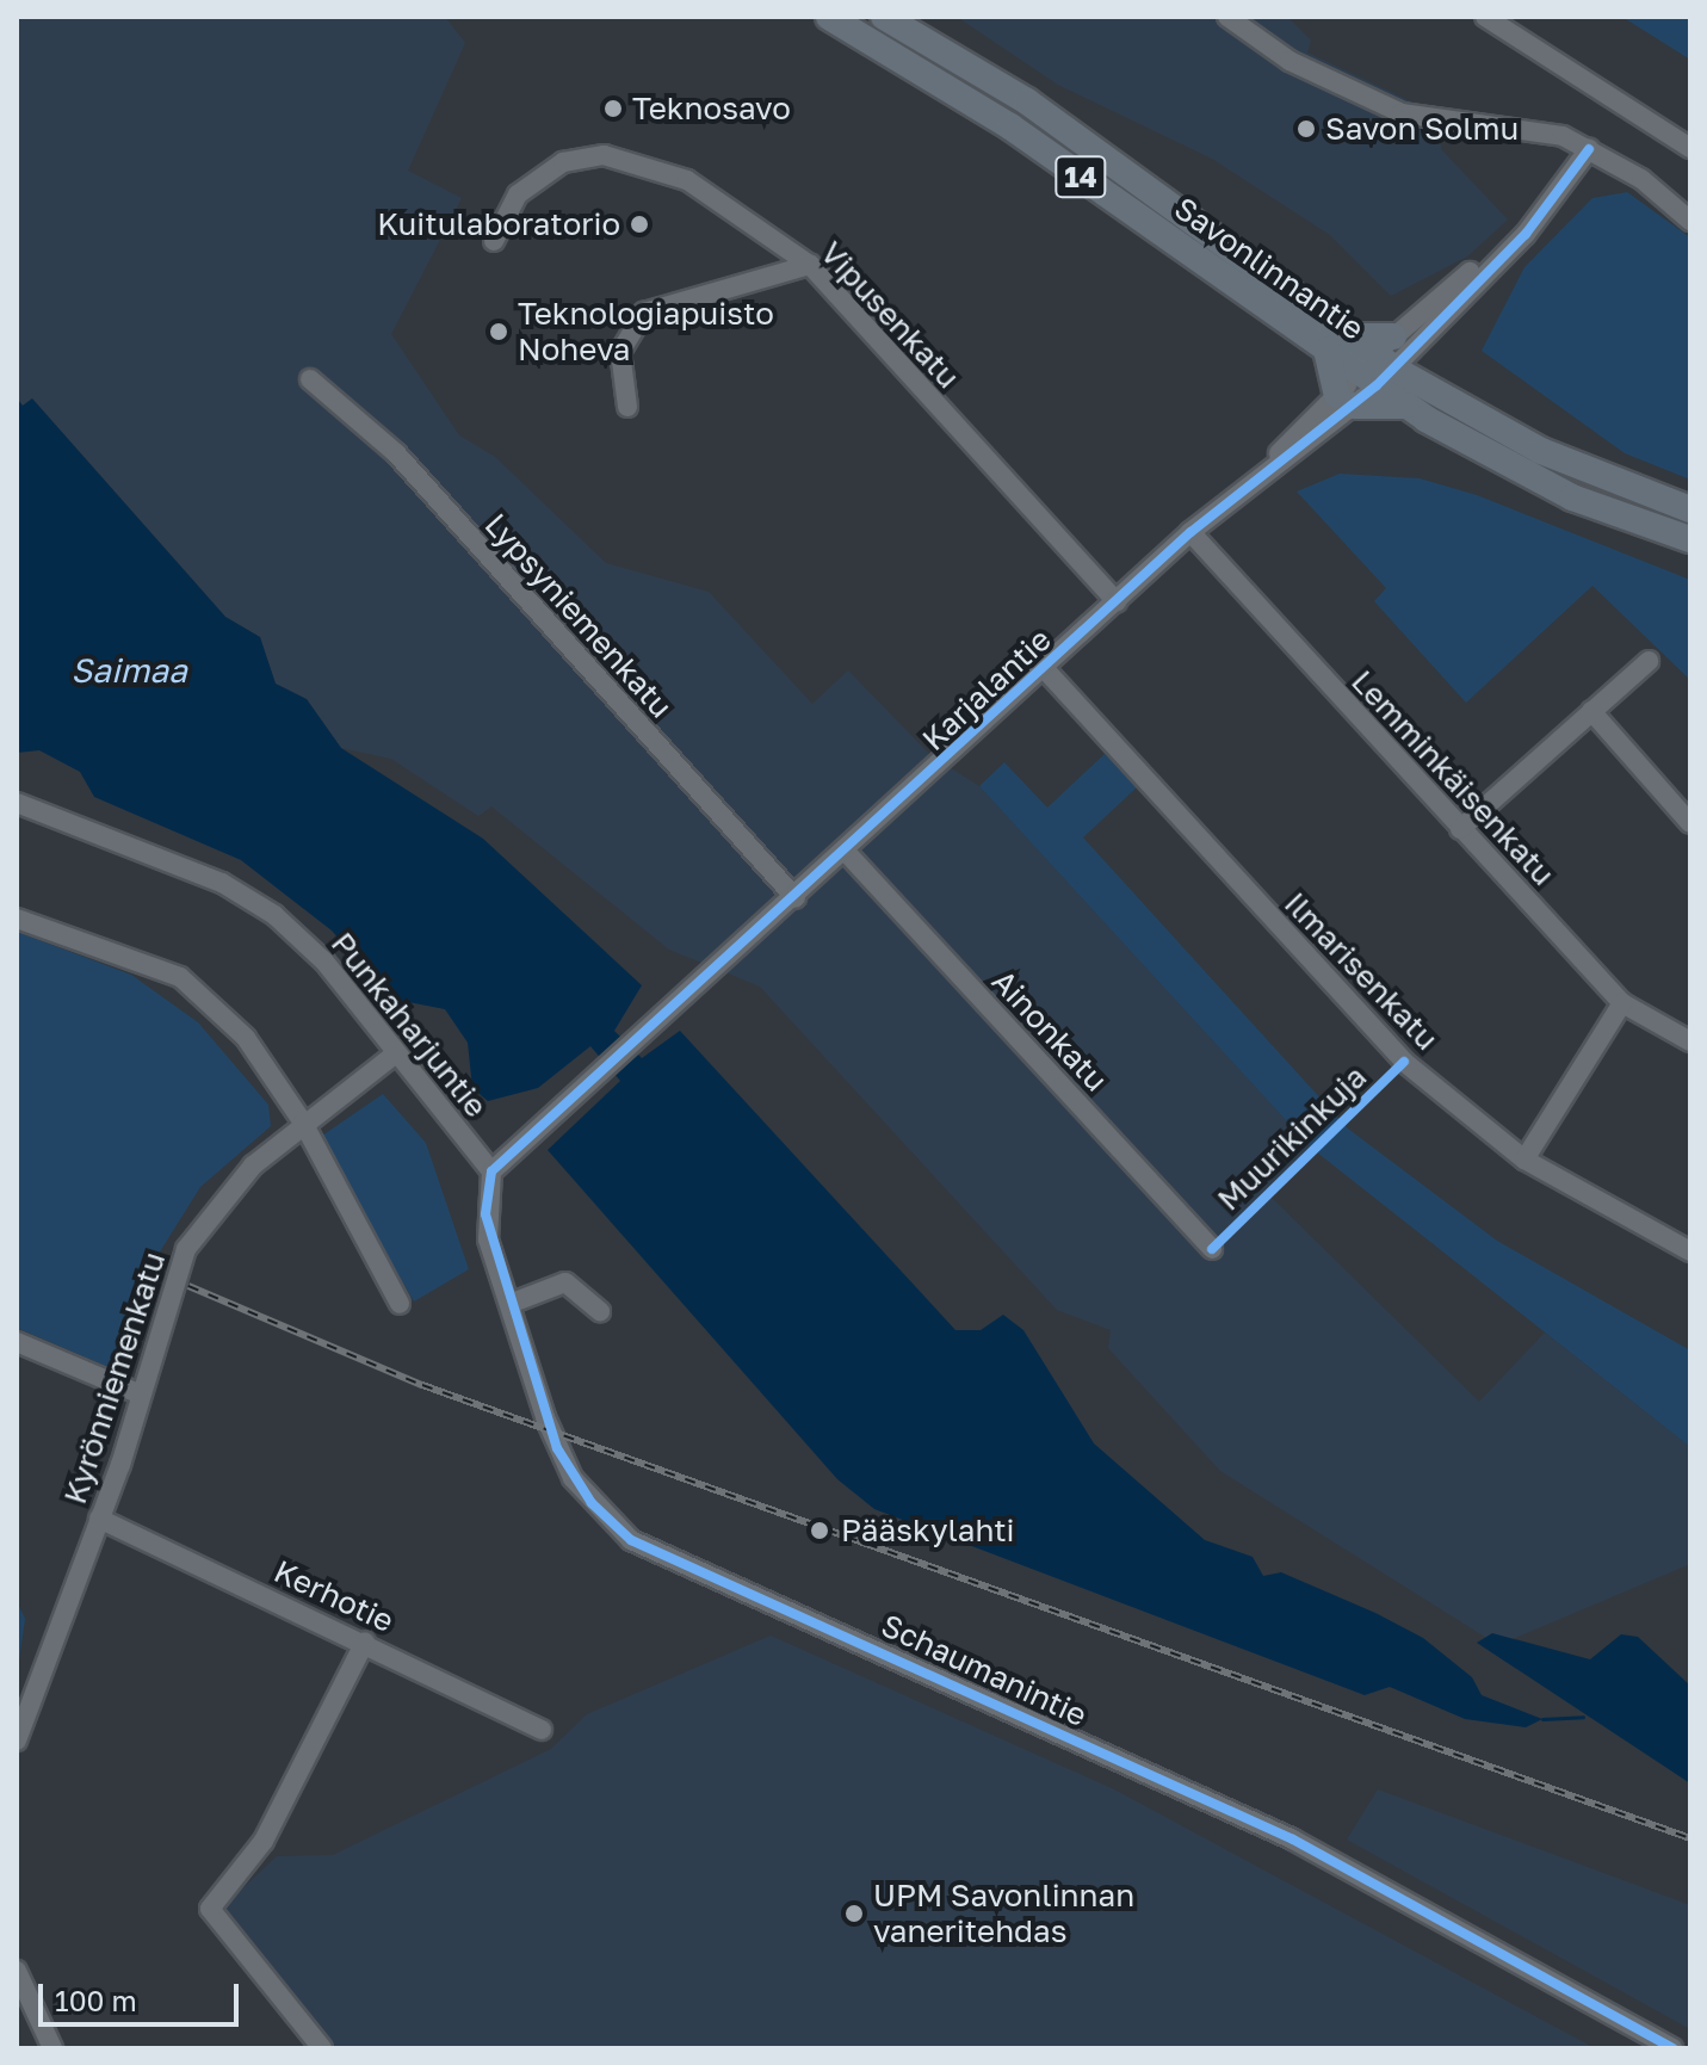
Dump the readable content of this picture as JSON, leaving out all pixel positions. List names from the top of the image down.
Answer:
{
  "streets": {
    "highway": ["14", "Savonlinnantie"],
    "street": [
      "Vipusenkatu",
      "Lypsyniemenkatu",
      "Karjalantie",
      "Lemminkäisenkatu",
      "Ilmarisenkatu",
      "Punkaharjuntie",
      "Ainonkatu",
      "Kyrönniemenkatu",
      "Kerhotie",
      "Schaumanintie"
    ],
    "cycle path": ["Muurikinkuja"]
  },
  "crossings": [
    ["Savonlinnantie", "Karjalantie"],
    ["Vipusenkatu", "Karjalantie"],
    ["Lypsyniemenkatu", "Karjalantie"],
    ["Karjalantie", "Lemminkäisenkatu"],
    ["Karjalantie", "Ilmarisenkatu"],
    ["Karjalantie", "Punkaharjuntie"],
    ["Karjalantie", "Ainonkatu"],
    ["Karjalantie", "Schaumanintie"],
    ["Punkaharjuntie", "Kyrönniemenkatu"],
    ["Punkaharjuntie", "Schaumanintie"],
    ["Kyrönniemenkatu", "Kerhotie"]
  ],
  "water": ["Saimaa"],
  "places": [
    "Teknosavo",
    "Savon Solmu",
    "Kuitulaboratorio",
    "Teknologiapuisto Noheva",
    "Pääskylahti",
    "UPM Savonlinnan vaneritehdas"
  ],
  "scale_bar": "100 m"
}
